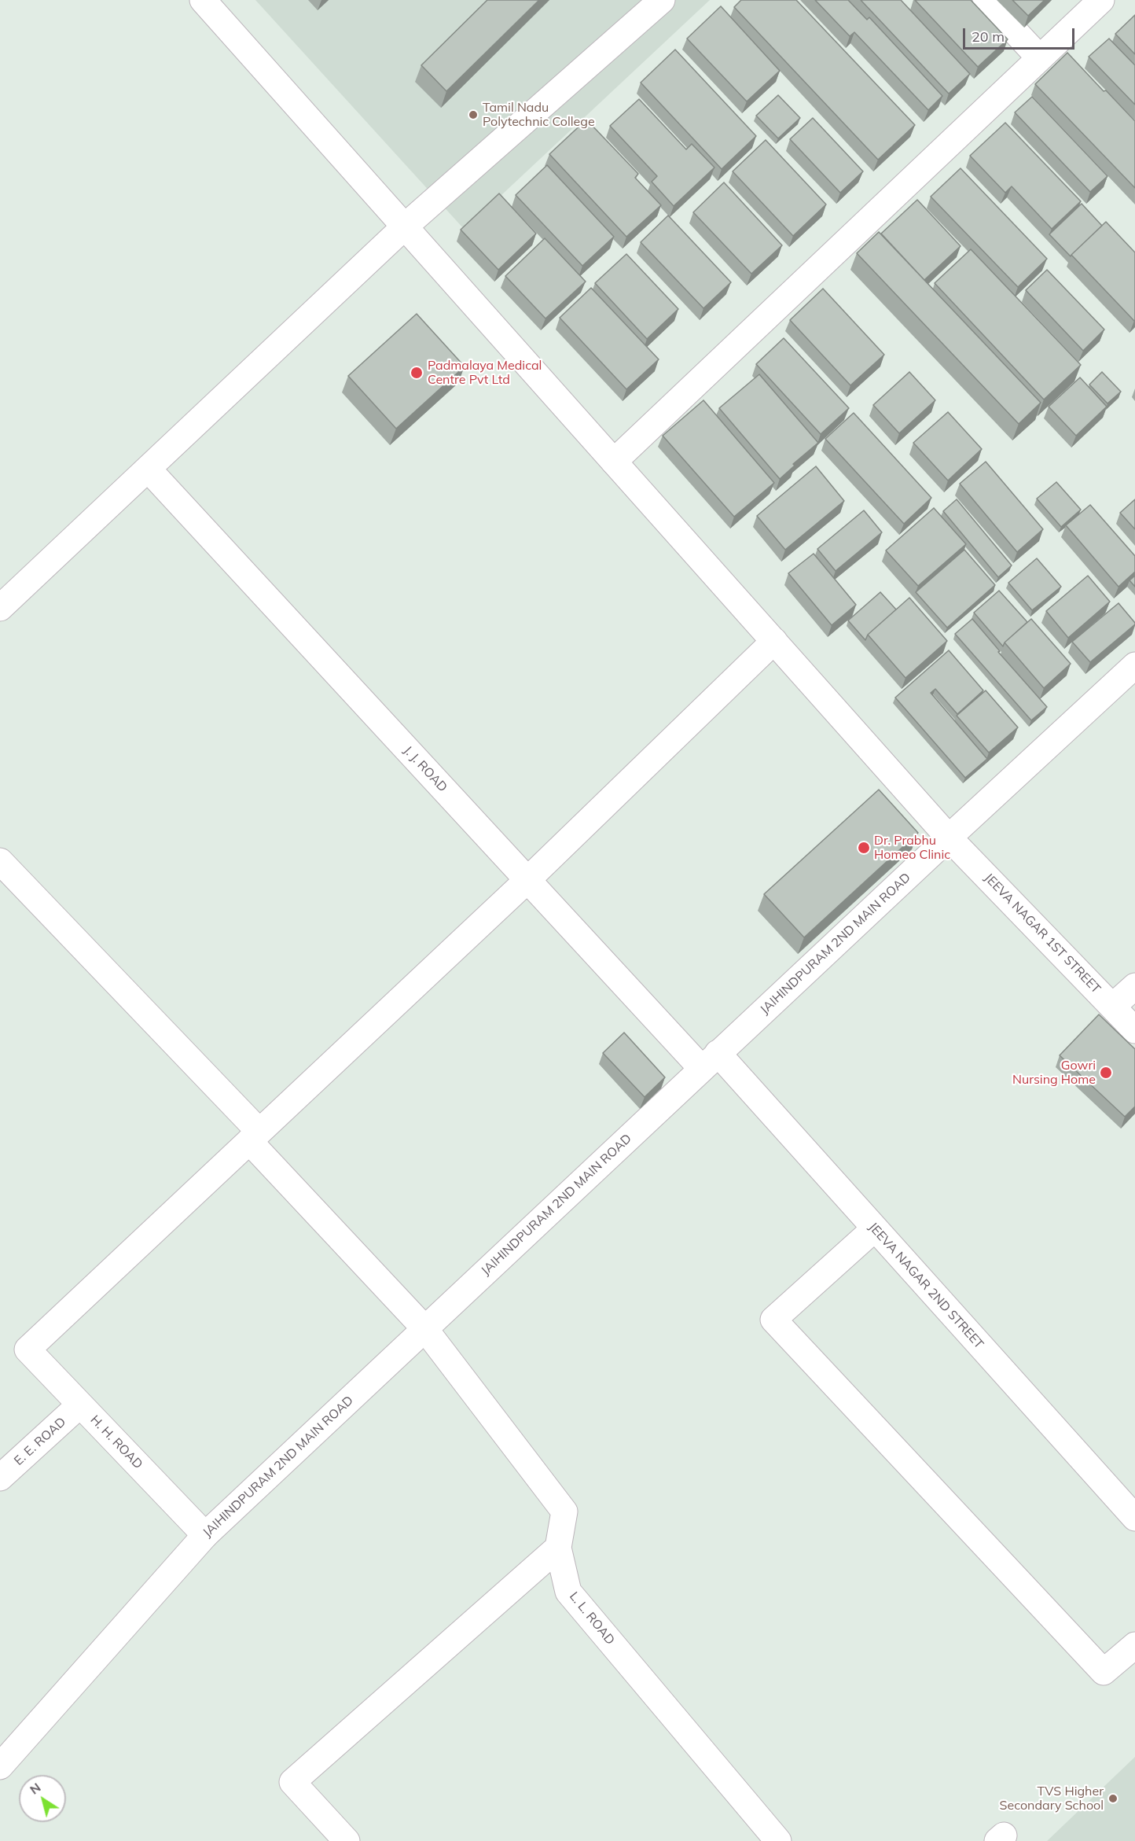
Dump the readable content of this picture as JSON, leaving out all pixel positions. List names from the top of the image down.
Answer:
{
  "streets": {
    "street": [
      "J. J. ROAD",
      "JEEVA NAGAR 1ST STREET",
      "JAIHINDPURAM 2ND MAIN ROAD",
      "JEEVA NAGAR 2ND STREET",
      "E. E. ROAD",
      "H. H. ROAD",
      "L. L. ROAD"
    ]
  },
  "crossings": [
    ["J. J. ROAD", "JAIHINDPURAM 2ND MAIN ROAD"],
    ["J. J. ROAD", "JEEVA NAGAR 2ND STREET"],
    ["JEEVA NAGAR 1ST STREET", "JAIHINDPURAM 2ND MAIN ROAD"],
    ["JAIHINDPURAM 2ND MAIN ROAD", "JEEVA NAGAR 2ND STREET"],
    ["JAIHINDPURAM 2ND MAIN ROAD", "H. H. ROAD"],
    ["JAIHINDPURAM 2ND MAIN ROAD", "L. L. ROAD"],
    ["E. E. ROAD", "H. H. ROAD"],
    ["H. H. ROAD", "L. L. ROAD"]
  ],
  "places": [
    "Tamil Nadu Polytechnic College",
    "Padmalaya Medical Centre Pvt Ltd",
    "Dr. Prabhu Homeo Clinic",
    "Gowri Nursing Home",
    "TVS Higher Secondary School"
  ],
  "scale_bar": "20 m",
  "north": "top left"
}
